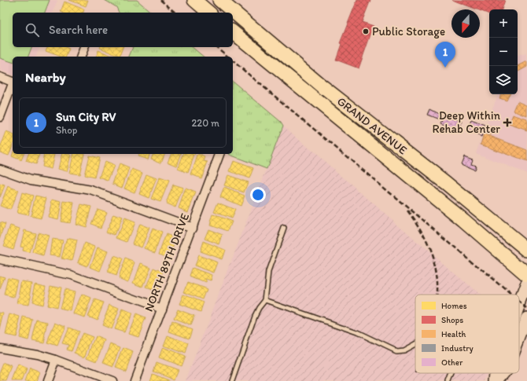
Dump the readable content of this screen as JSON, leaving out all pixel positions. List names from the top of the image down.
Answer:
{
  "streets": {
    "highway": ["GRAND AVENUE"],
    "street": ["NORTH 89TH DRIVE"]
  },
  "places": {
    "other": ["Public Storage"],
    "health": ["Deep Within Rehab Center"]
  },
  "legend": [
    "Homes",
    "Shops",
    "Health",
    "Industry",
    "Other"
  ],
  "north": "bottom",
  "page": {
    "map_buttons": ["+", "−"],
    "search": "Search here",
    "pins": "1",
    "heading": "Nearby",
    "list": [
      {
        "mark": "1",
        "name": "Sun City RV",
        "note": "Shop",
        "value": "220 m"
      }
    ]
  }
}
